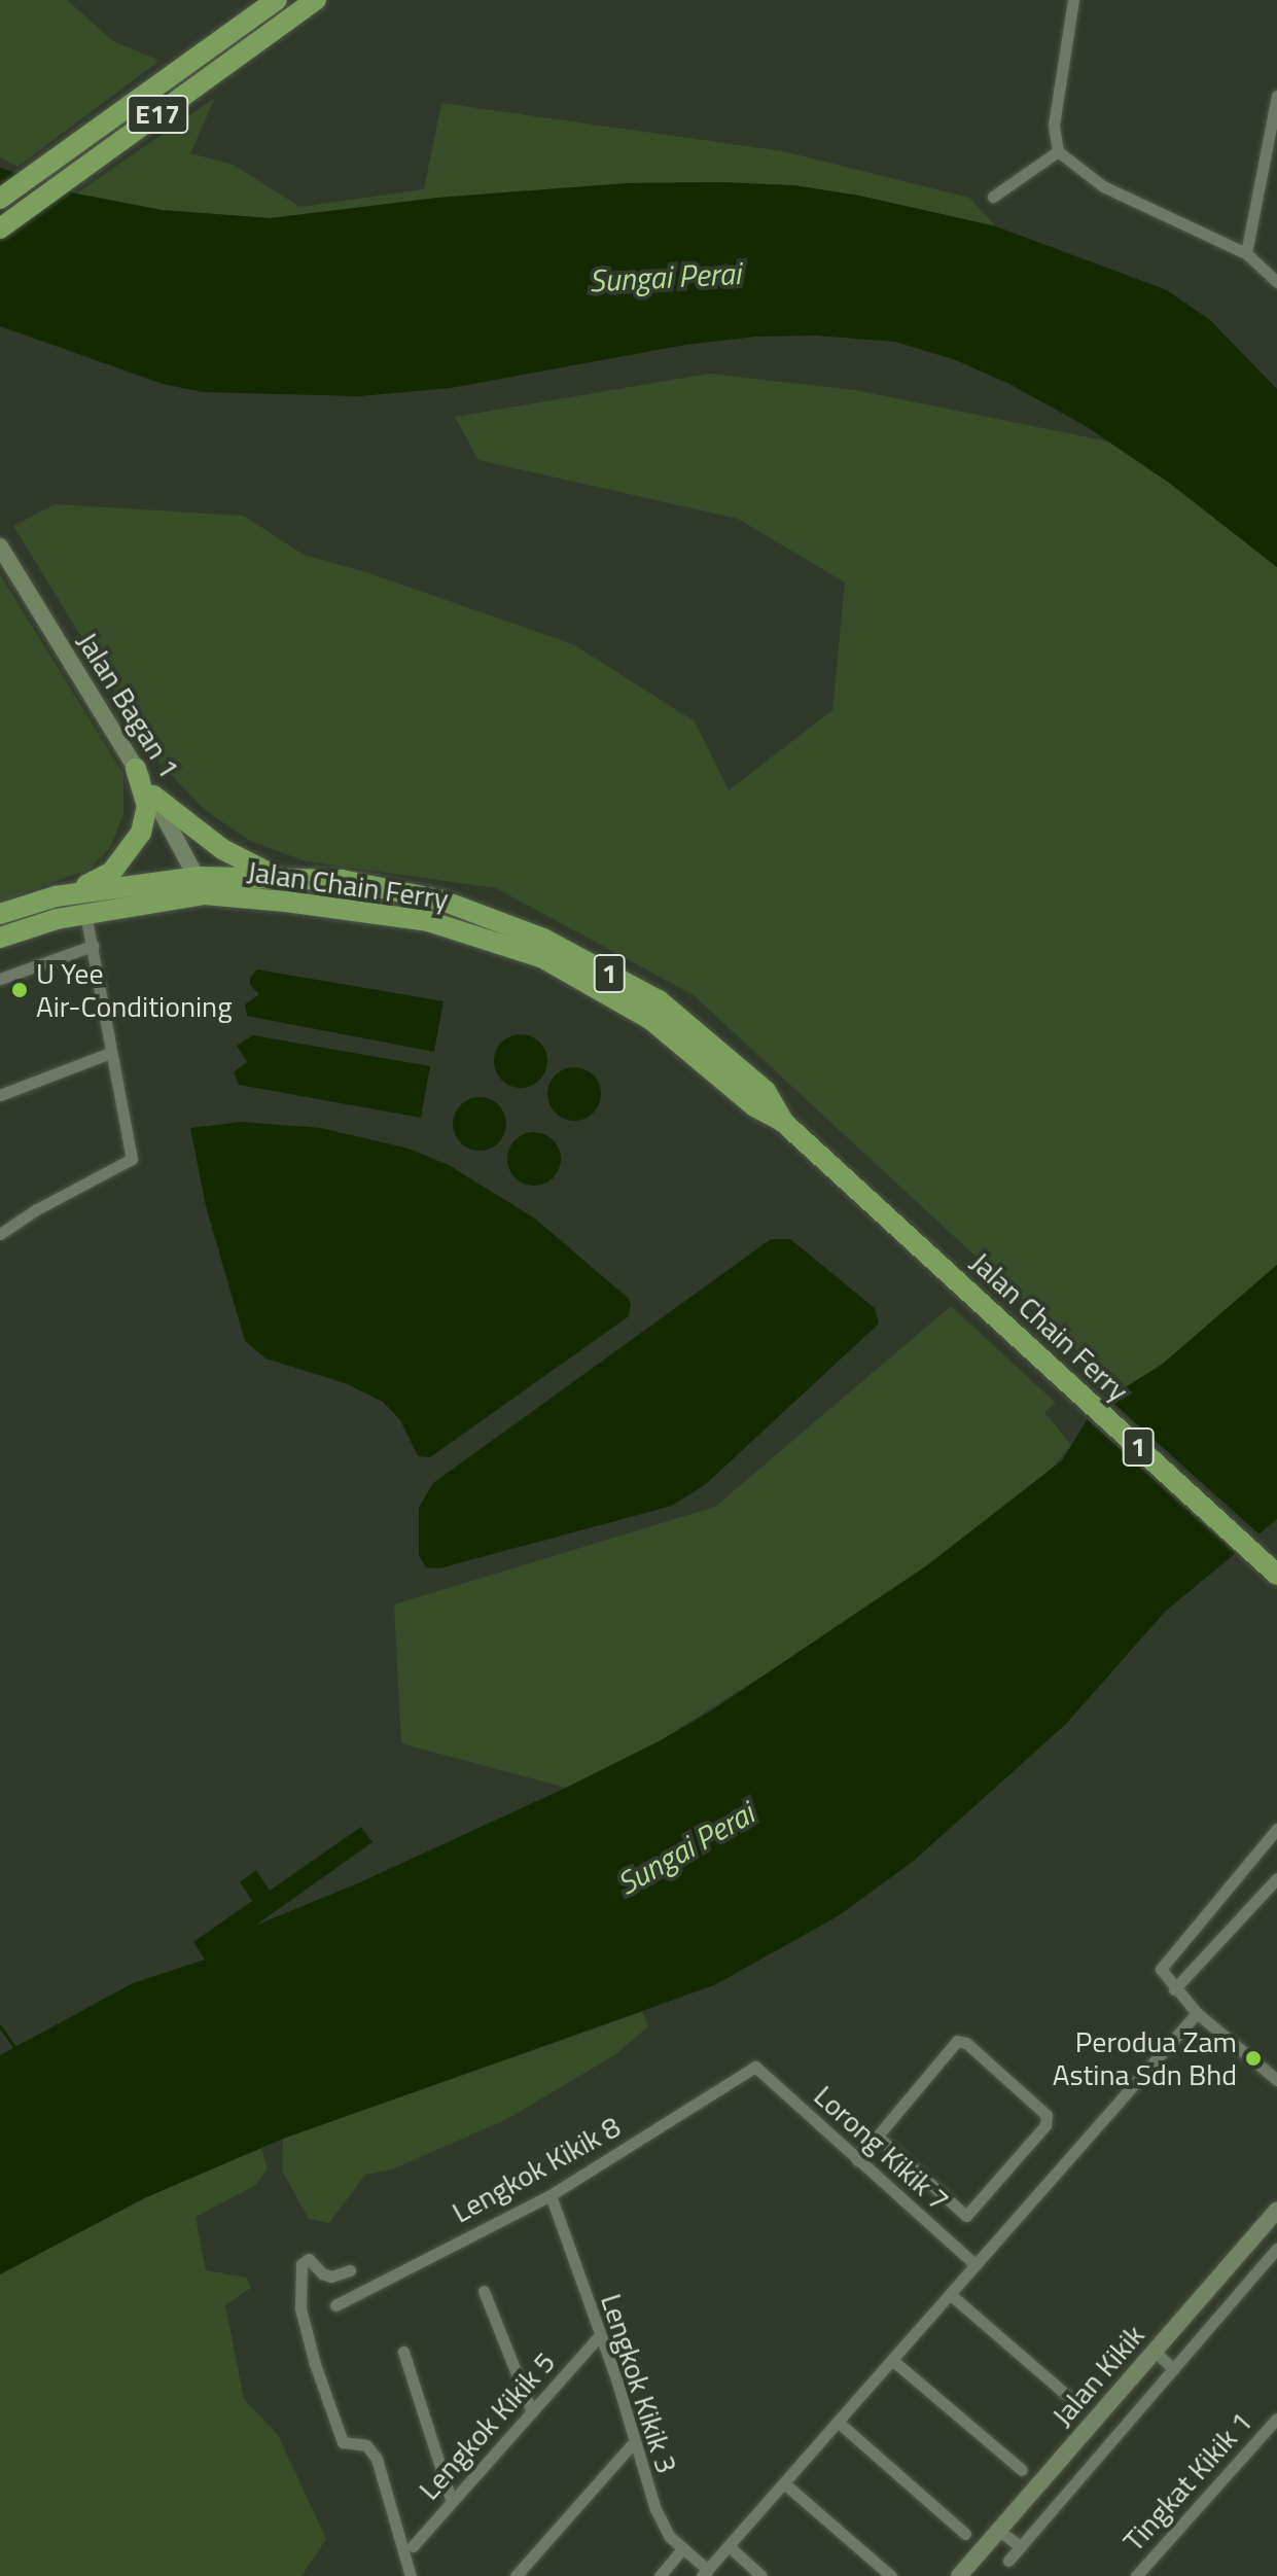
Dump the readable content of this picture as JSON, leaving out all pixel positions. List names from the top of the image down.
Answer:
{
  "streets": {
    "highway": ["E17", "Jalan Chain Ferry", "1"],
    "street": [
      "Jalan Bagan 1",
      "Lorong Kikik 7",
      "Lengkok Kikik 8",
      "Jalan Kikik",
      "Lengkok Kikik 3",
      "Lengkok Kikik 5",
      "Tingkat Kikik 1"
    ]
  },
  "crossings": [
    ["Jalan Bagan 1", "Jalan Chain Ferry"],
    ["Lorong Kikik 7", "Lengkok Kikik 8"],
    ["Lengkok Kikik 8", "Lengkok Kikik 3"],
    ["Lengkok Kikik 3", "Lengkok Kikik 5"]
  ],
  "water": ["Sungai Perai"],
  "places": ["U Yee Air-Conditioning", "Perodua Zam Astina Sdn Bhd"]
}
